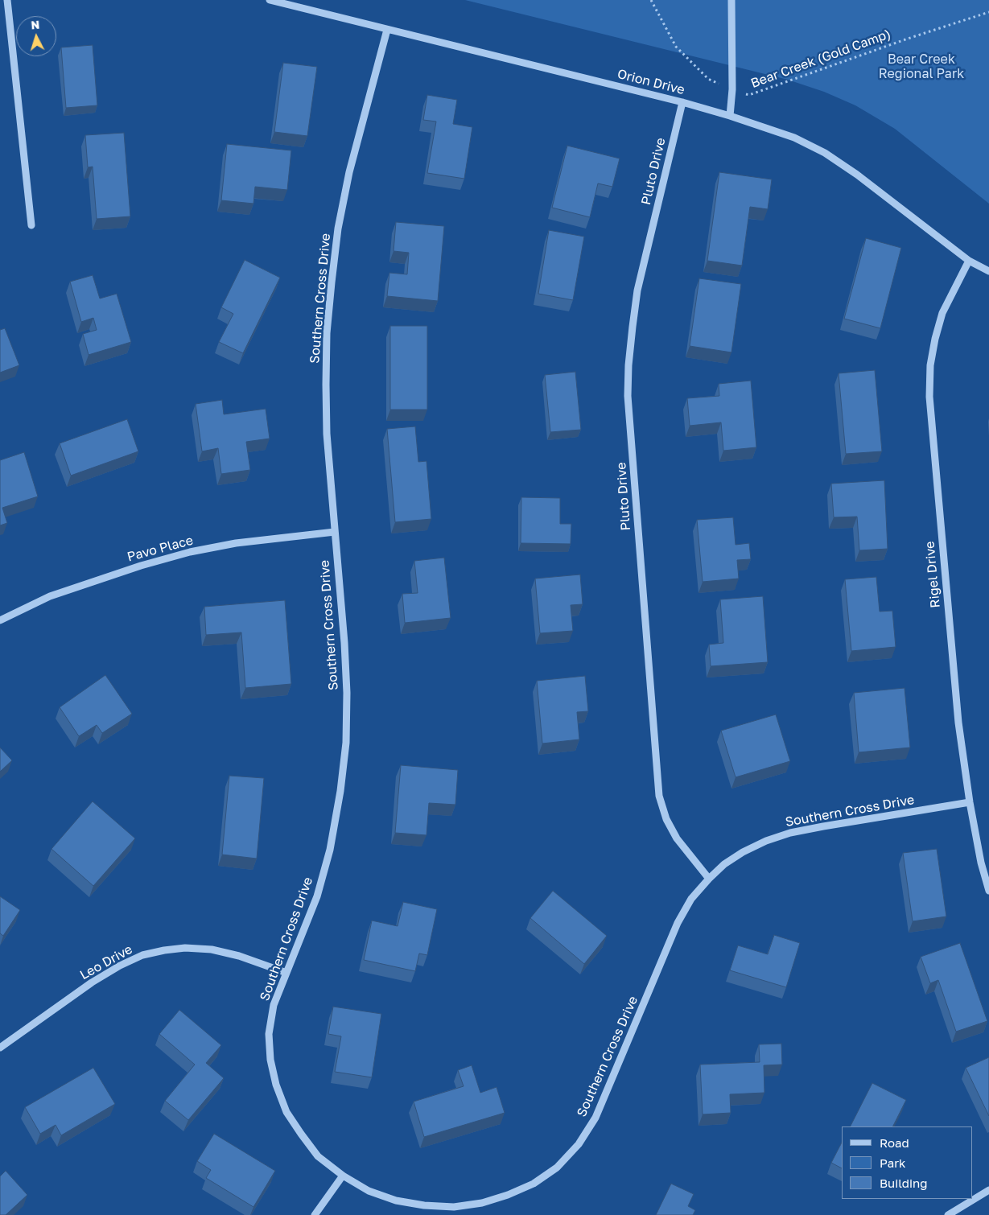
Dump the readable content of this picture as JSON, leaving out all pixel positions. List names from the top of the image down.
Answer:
{
  "streets": {
    "street": [
      "Orion Drive",
      "Pluto Drive",
      "Southern Cross Drive",
      "Pavo Place",
      "Rigel Drive",
      "Leo Drive"
    ],
    "path": ["Bear Creek (Gold Camp)"]
  },
  "crossings": [
    ["Orion Drive", "Pluto Drive"],
    ["Orion Drive", "Southern Cross Drive"],
    ["Orion Drive", "Rigel Drive"],
    ["Pluto Drive", "Southern Cross Drive"],
    ["Southern Cross Drive", "Pavo Place"],
    ["Southern Cross Drive", "Rigel Drive"],
    ["Southern Cross Drive", "Leo Drive"]
  ],
  "parks": ["Bear Creek Regional Park"],
  "legend": ["Road", "Park", "Building"],
  "north": "top"
}
